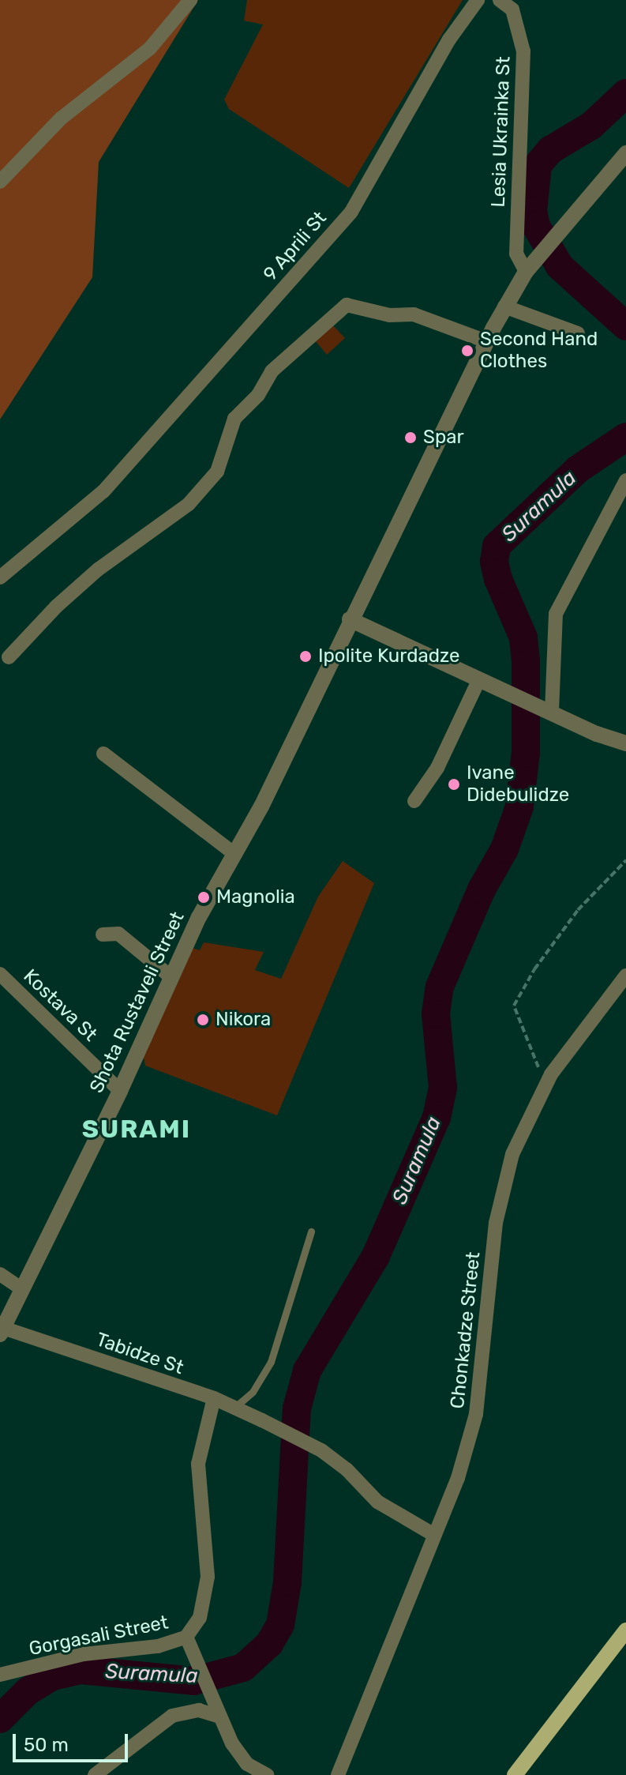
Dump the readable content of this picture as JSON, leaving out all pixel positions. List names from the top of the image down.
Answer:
{
  "streets": {
    "street": [
      "Lesia Ukrainka St",
      "9 Aprili St",
      "Shota Rustaveli Street",
      "Kostava St",
      "Chonkadze Street",
      "Tabidze St",
      "Gorgasali Street"
    ]
  },
  "crossings": [
    ["Lesia Ukrainka St", "Shota Rustaveli Street"],
    ["Shota Rustaveli Street", "Kostava St"],
    ["Shota Rustaveli Street", "Tabidze St"],
    ["Chonkadze Street", "Tabidze St"],
    ["Tabidze St", "Gorgasali Street"]
  ],
  "districts": ["SURAMI"],
  "water": ["Suramula"],
  "places": [
    "Second Hand Clothes",
    "Spar",
    "Ipolite Kurdadze",
    "Ivane Didebulidze",
    "Magnolia",
    "Nikora"
  ],
  "scale_bar": "50 m"
}
